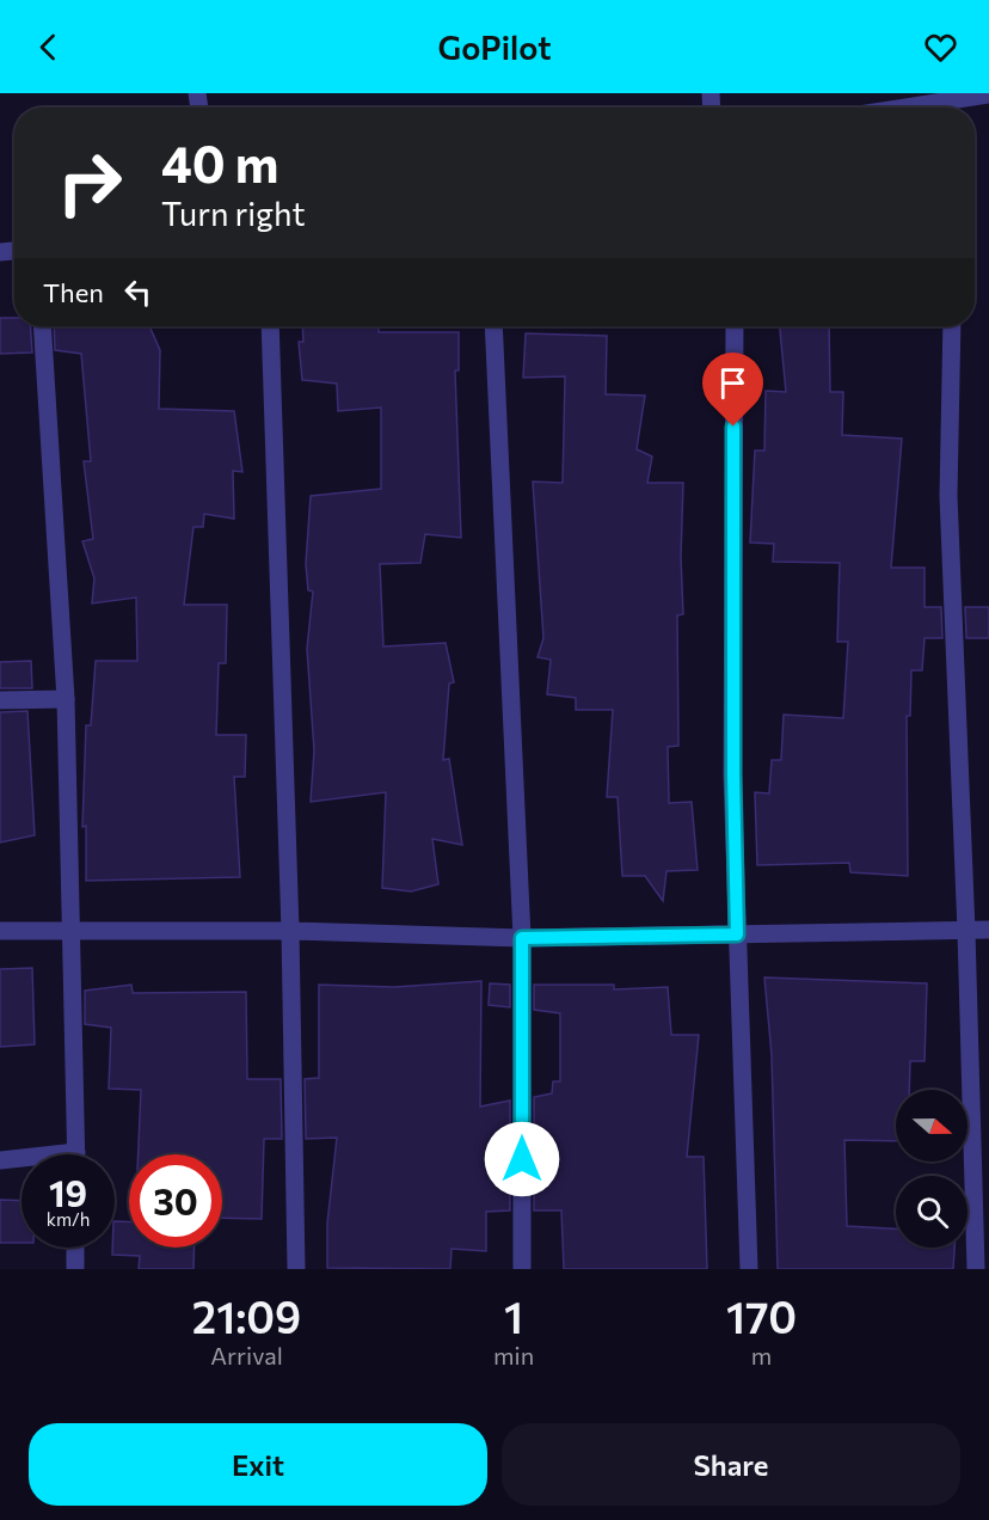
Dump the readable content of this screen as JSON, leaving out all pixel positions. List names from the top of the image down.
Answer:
{
  "north": "right",
  "page": {
    "header": "GoPilot",
    "turn": ["40 m", "Turn right"],
    "then": "Then",
    "speed": "19 km/h",
    "limit": "30",
    "eta": [
      "21:09",
      "Arrival",
      "1",
      "min",
      "170",
      "m"
    ],
    "buttons": ["Exit", "Share"]
  }
}
